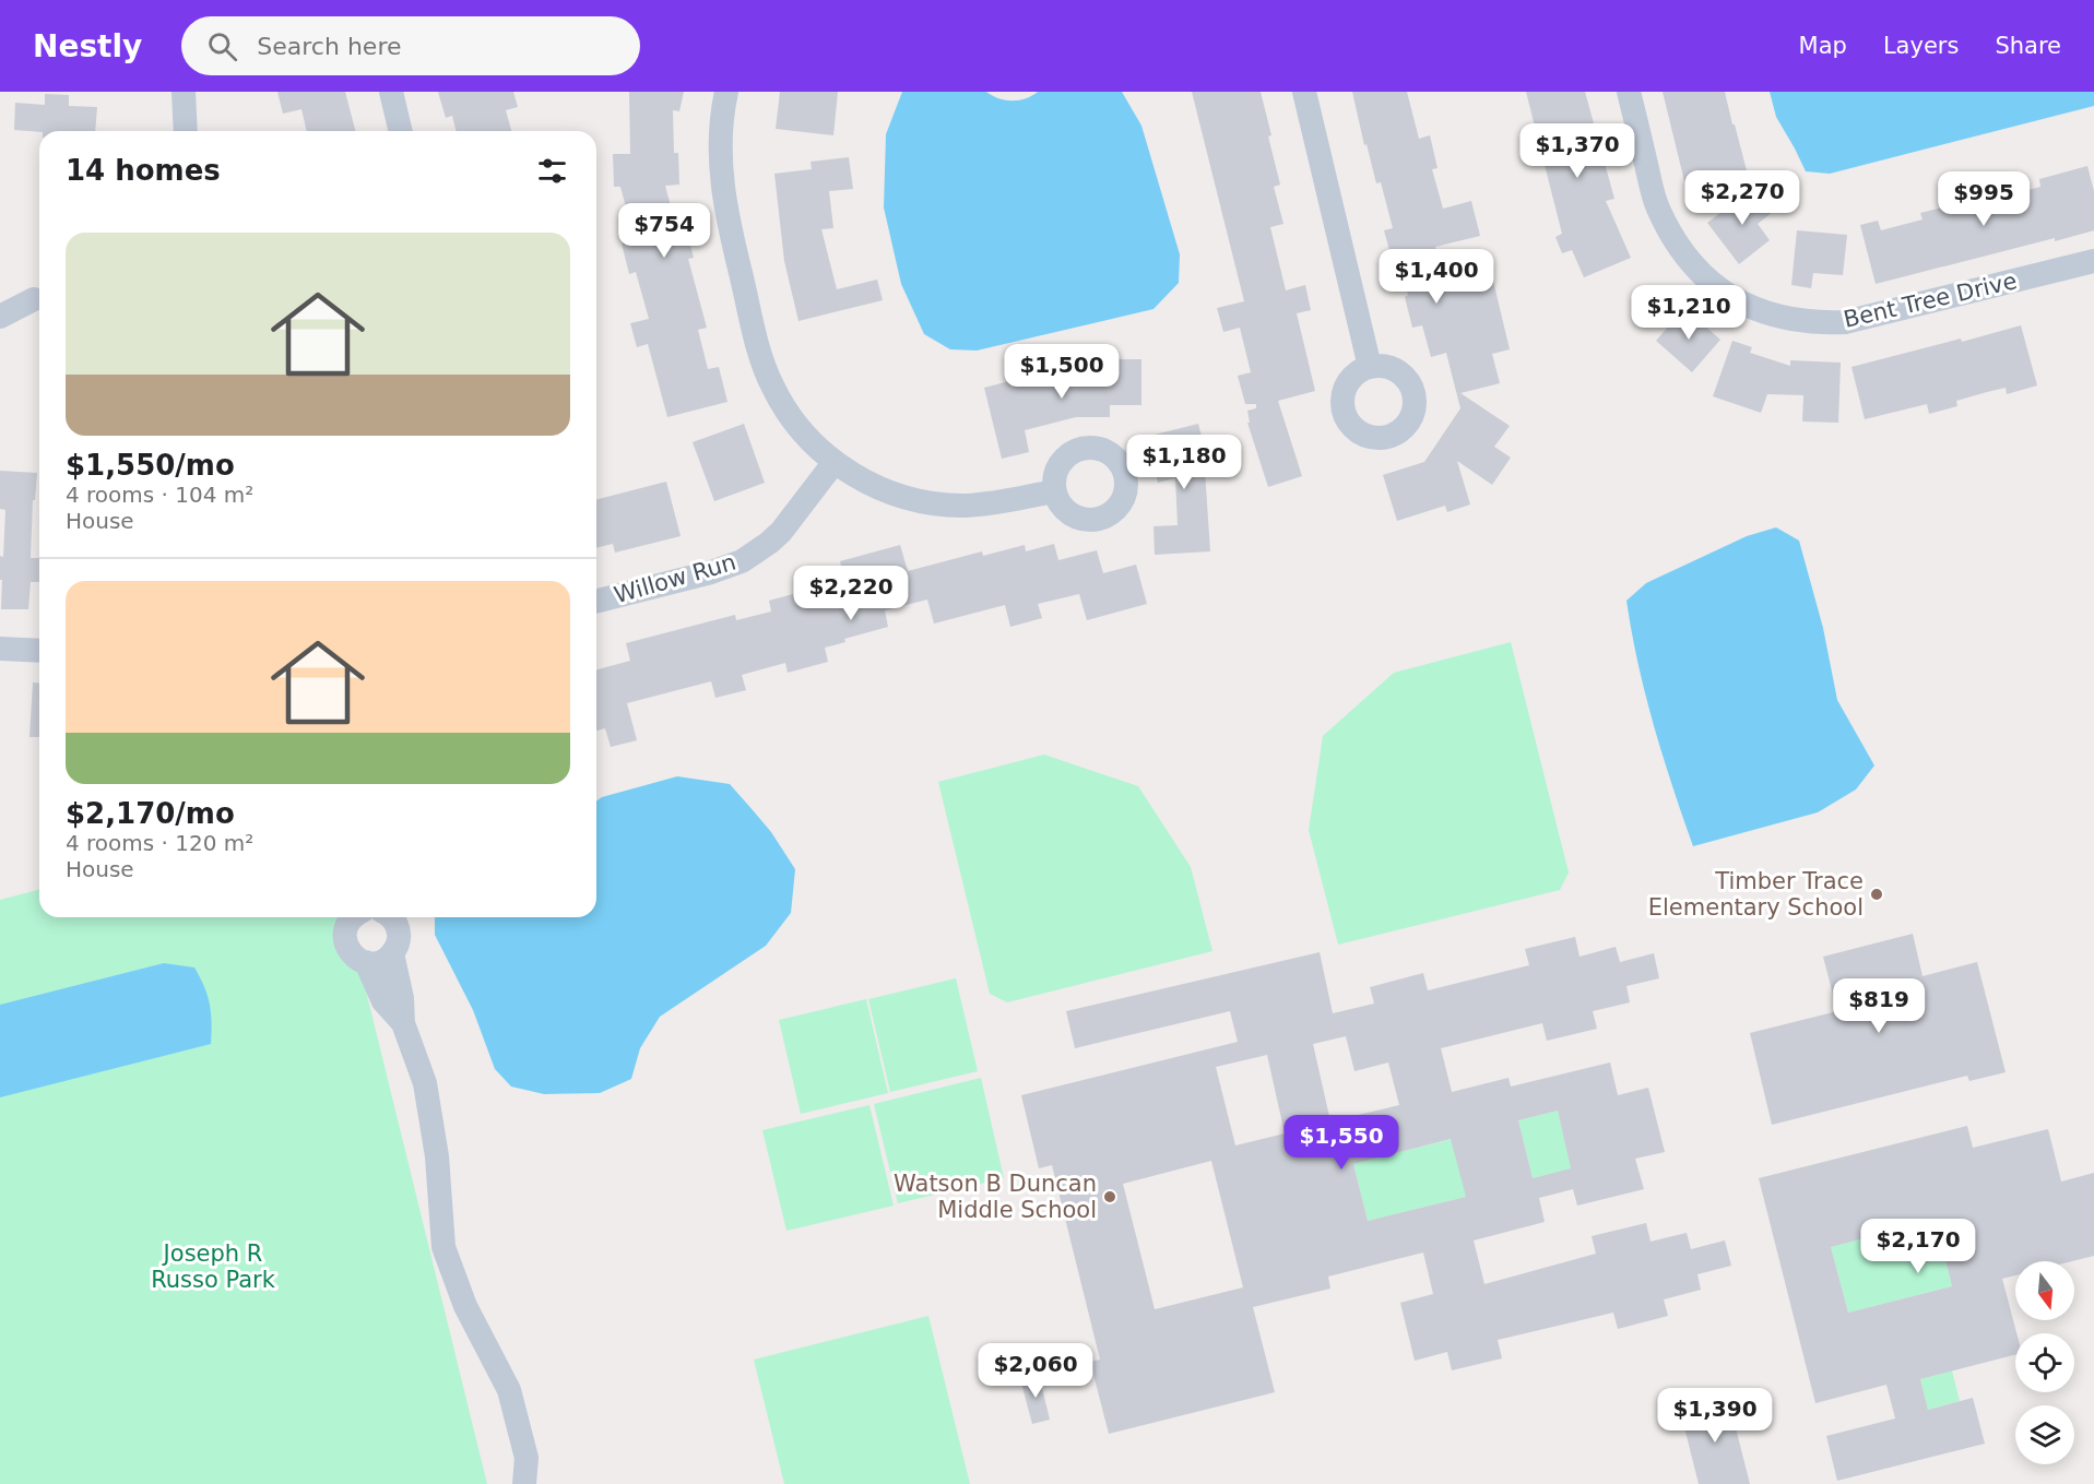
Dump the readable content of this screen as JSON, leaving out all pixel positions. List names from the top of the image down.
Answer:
{
  "streets": {
    "street": ["Bent Tree Drive", "Willow Run"]
  },
  "parks": ["Joseph R Russo Park"],
  "places": ["Timber Trace Elementary School", "Watson B Duncan Middle School"],
  "north": "bottom",
  "page": {
    "header": "Nestly",
    "search": "Search here",
    "nav": ["Map", "Layers", "Share"],
    "price": [
      "$1,370",
      "$2,270",
      "$995",
      "$754",
      "$1,400",
      "$1,210",
      "$1,500",
      "$1,180",
      "$2,220",
      "$819",
      "$1,550",
      "$2,170",
      "$2,060",
      "$1,390"
    ],
    "heading": "14 homes",
    "list": [
      {
        "name": "$1,550/mo",
        "note": "4 rooms · 104 m² · House"
      },
      {
        "name": "$2,170/mo",
        "note": "4 rooms · 120 m² · House"
      }
    ]
  }
}
